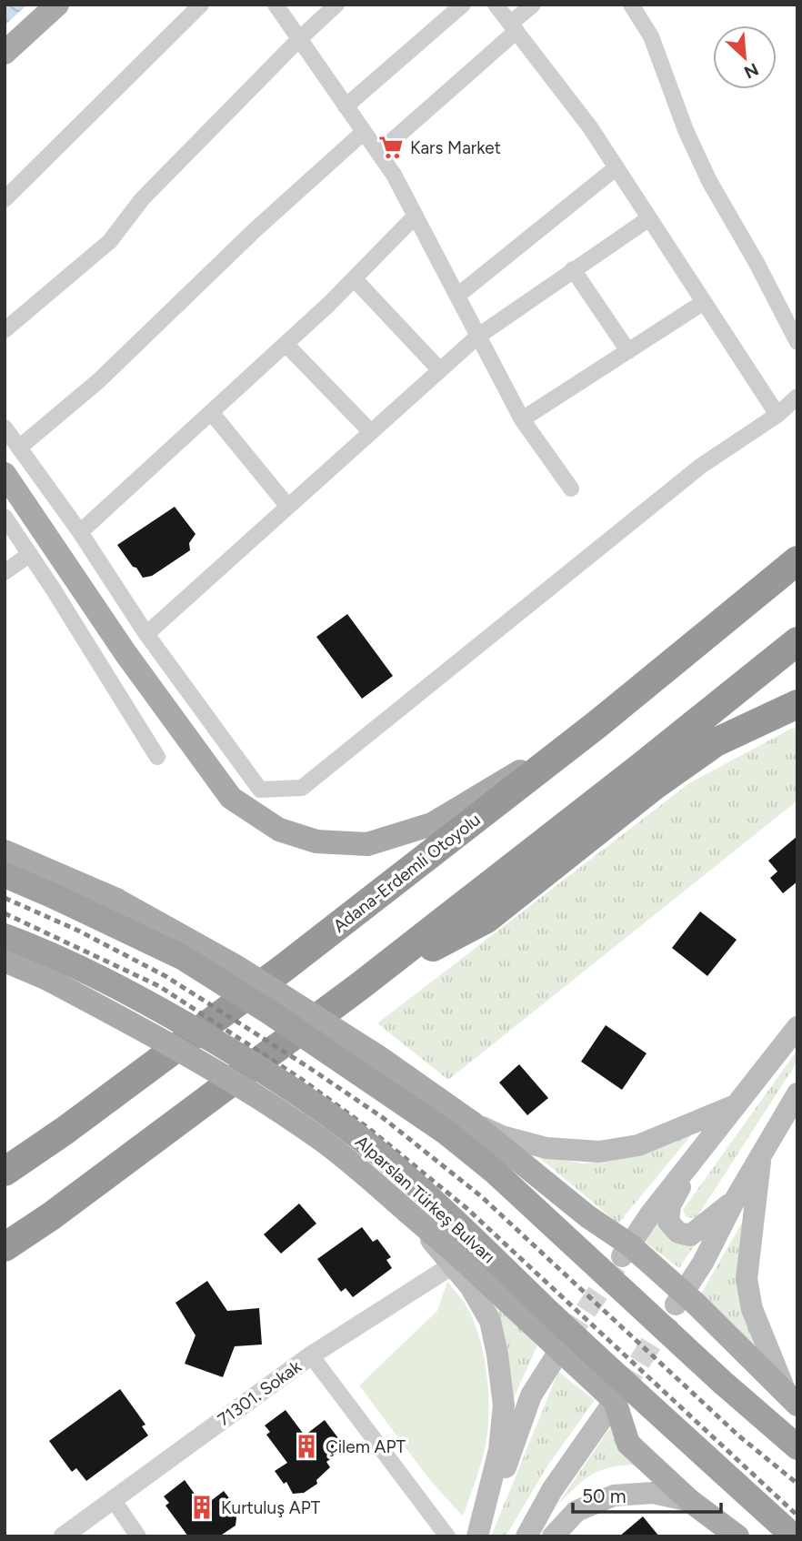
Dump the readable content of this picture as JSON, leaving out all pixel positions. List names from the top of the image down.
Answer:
{
  "streets": {
    "highway": ["Adana-Erdemli Otoyolu", "Alparslan Türkeş Bulvarı"],
    "street": ["71301. Sokak"]
  },
  "crossings": [
    ["Alparslan Türkeş Bulvarı", "71301. Sokak"]
  ],
  "places": {
    "supermarket": ["Kars Market"],
    "building": ["Çilem APT", "Kurtuluş APT"]
  },
  "scale_bar": "50 m",
  "north": "bottom right"
}
